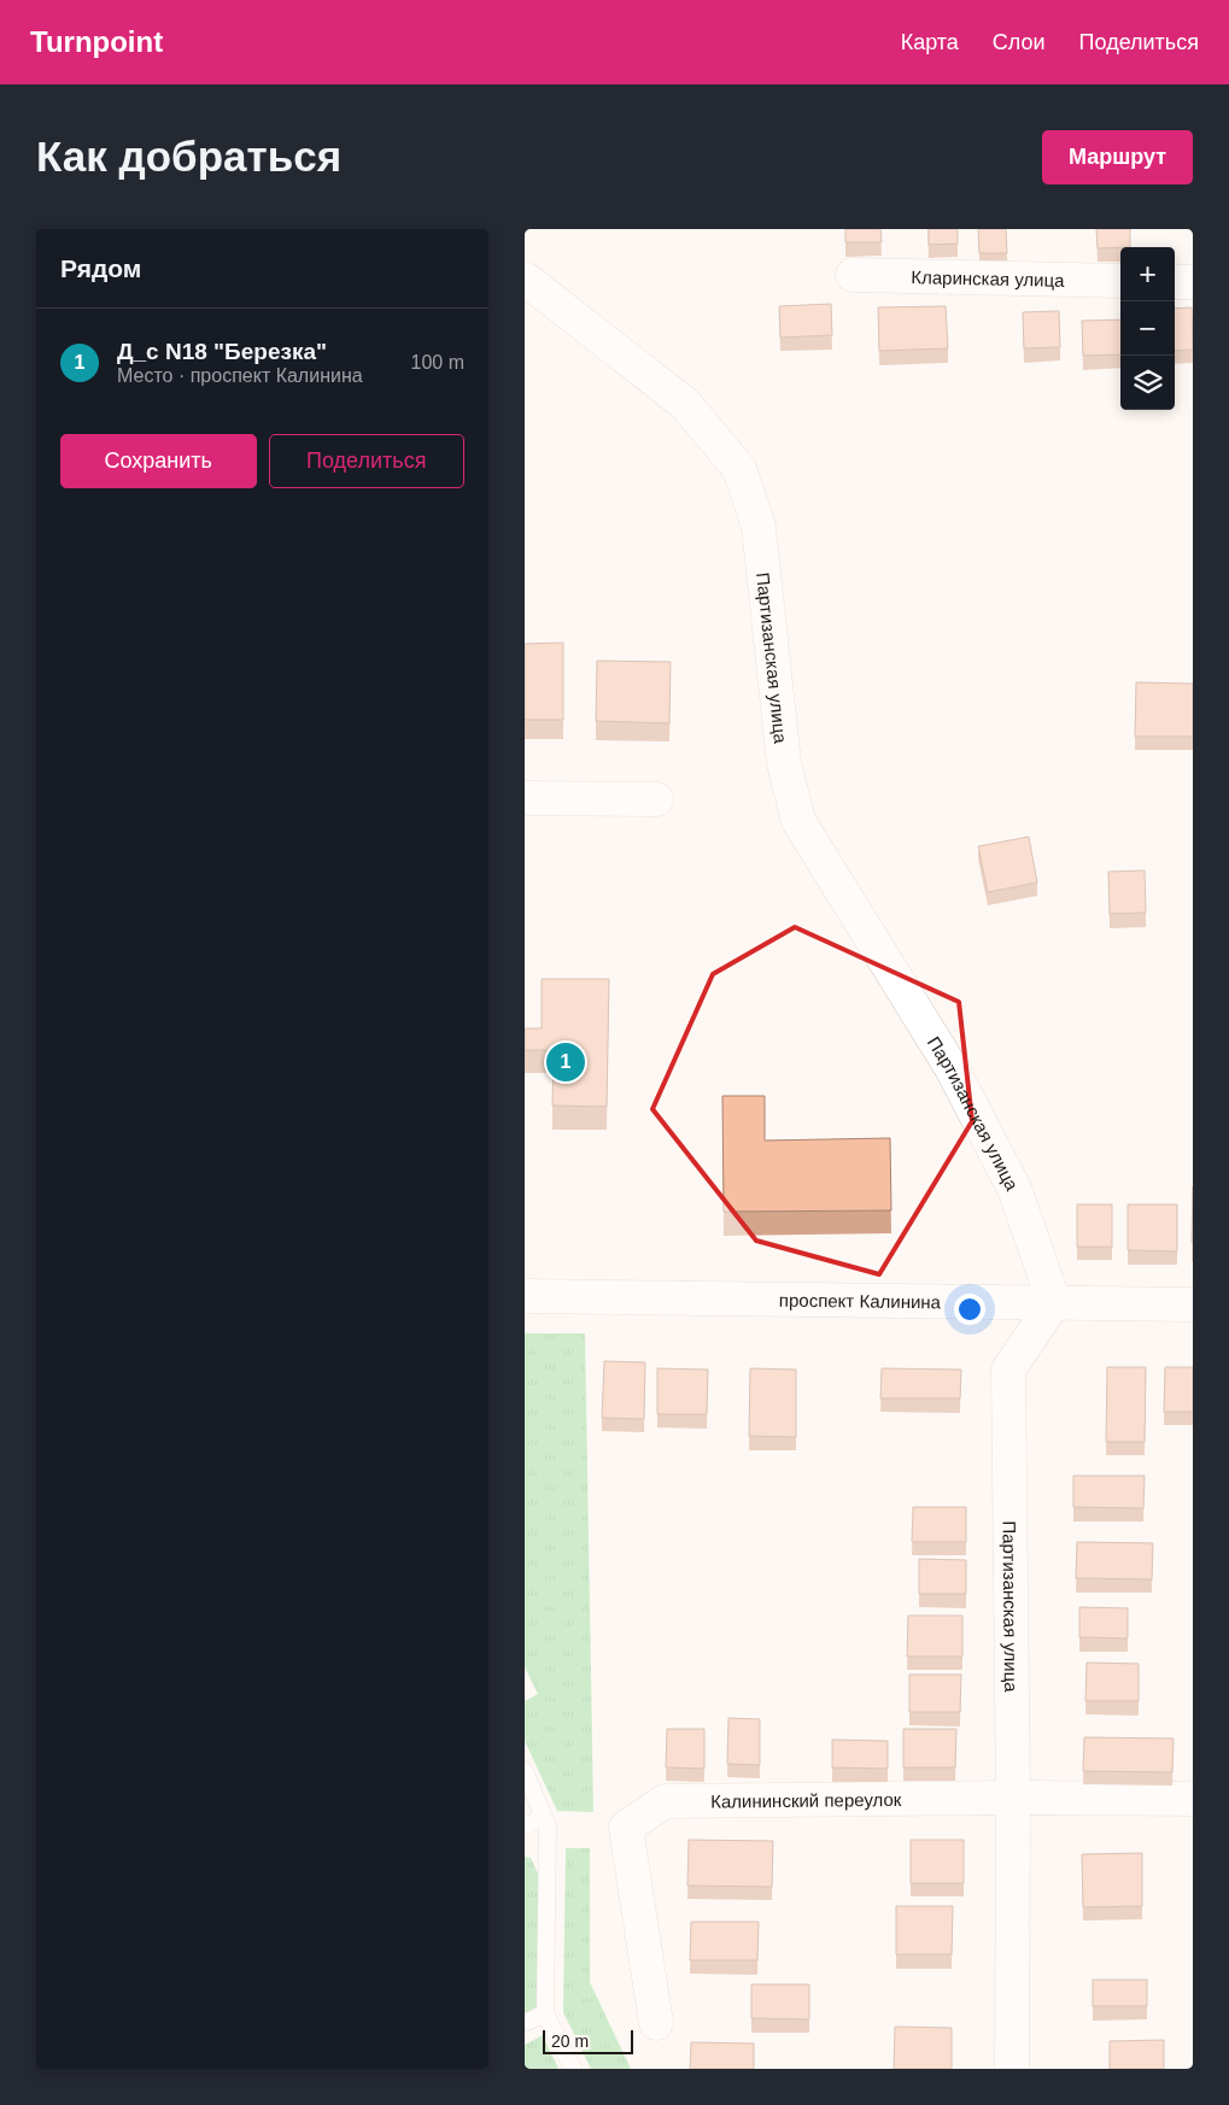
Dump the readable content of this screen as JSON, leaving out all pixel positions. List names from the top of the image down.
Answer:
{
  "streets": {
    "street": [
      "Кларинская улица",
      "Партизанская улица",
      "проспект Калинина",
      "Калининский переулок"
    ]
  },
  "crossings": [
    ["Партизанская улица", "проспект Калинина"],
    ["Партизанская улица", "Калининский переулок"]
  ],
  "scale_bar": "20 m",
  "page": {
    "header": "Turnpoint",
    "nav": ["Карта", "Слои", "Поделиться"],
    "buttons": [
      "Маршрут",
      ["Сохранить", "Поделиться"]
    ],
    "title": "Как добраться",
    "heading": "Рядом",
    "map_buttons": ["+", "−"],
    "list": [
      {
        "mark": "1",
        "name": "Д_с N18 \"Березка\"",
        "note": "Место · проспект Калинина",
        "value": "100 m"
      }
    ],
    "pins": "1",
    "scale": "20 m"
  }
}
